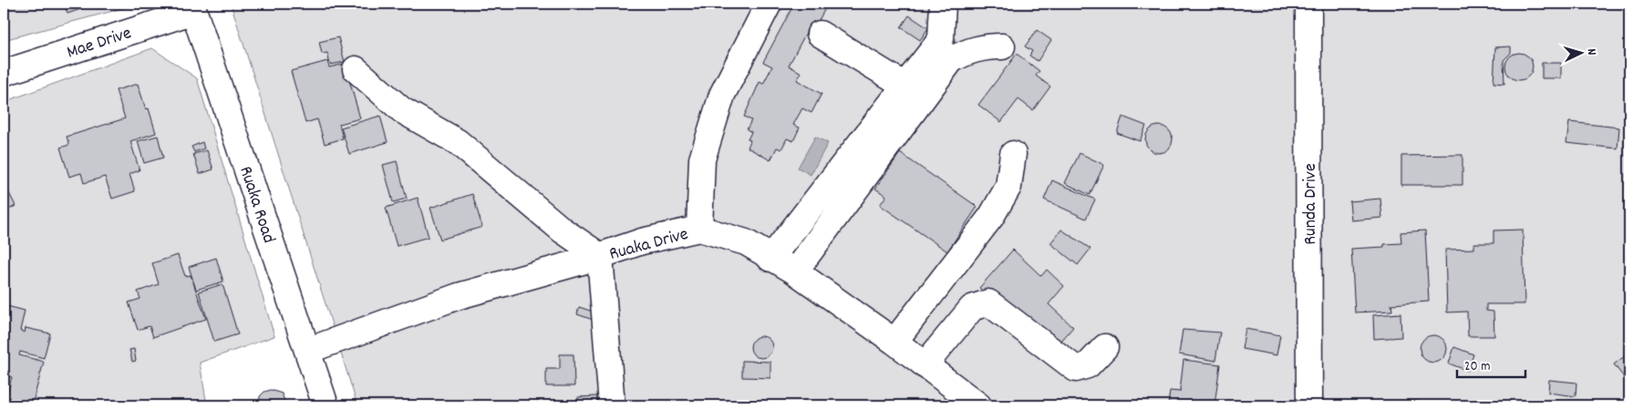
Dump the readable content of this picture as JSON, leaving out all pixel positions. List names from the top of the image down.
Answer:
{
  "streets": {
    "street": [
      "Mae Drive",
      "Ruaka Road",
      "Runda Drive",
      "Ruaka Drive"
    ]
  },
  "crossings": [
    ["Mae Drive", "Ruaka Road"],
    ["Ruaka Road", "Ruaka Drive"]
  ],
  "scale_bar": "20 m",
  "north": "right"
}
